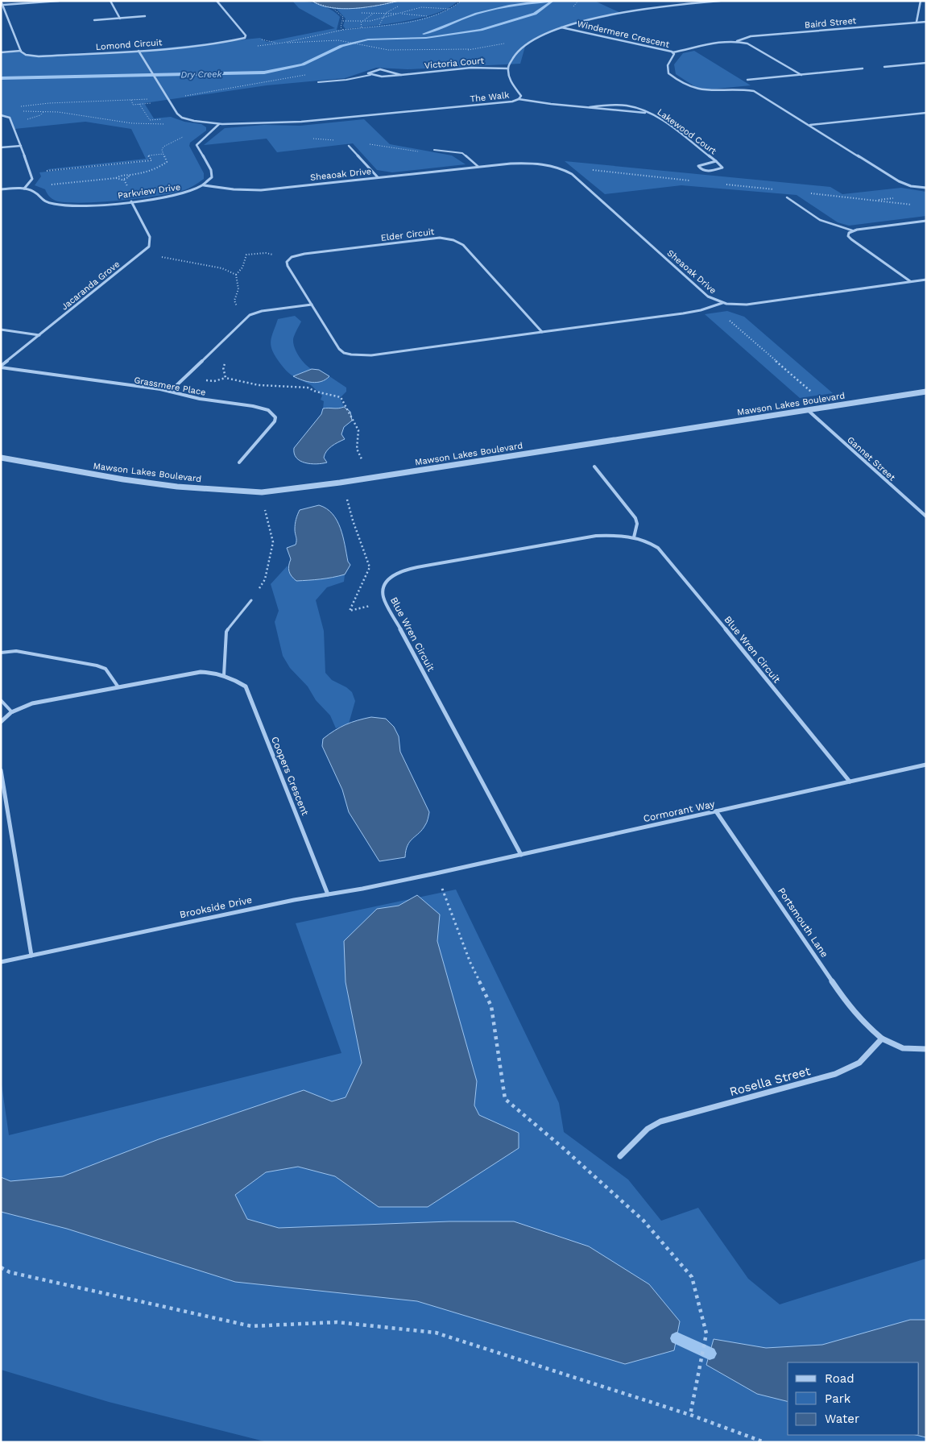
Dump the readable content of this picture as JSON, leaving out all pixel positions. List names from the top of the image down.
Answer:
{
  "streets": {
    "street": [
      "Baird Street",
      "Windermere Crescent",
      "Lomond Circuit",
      "Victoria Court",
      "The Walk",
      "Lakewood Court",
      "Sheaoak Drive",
      "Parkview Drive",
      "Elder Circuit",
      "Jacaranda Grove",
      "Grassmere Place",
      "Mawson Lakes Boulevard",
      "Gannet Street",
      "Blue Wren Circuit",
      "Coopers Crescent",
      "Cormorant Way",
      "Brookside Drive",
      "Portsmouth Lane",
      "Rosella Street"
    ]
  },
  "crossings": [
    ["Victoria Court", "The Walk"],
    ["The Walk", "Lakewood Court"],
    ["Sheaoak Drive", "Parkview Drive"],
    ["Parkview Drive", "Jacaranda Grove"],
    ["Jacaranda Grove", "Grassmere Place"],
    ["Mawson Lakes Boulevard", "Gannet Street"],
    ["Blue Wren Circuit", "Cormorant Way"],
    ["Coopers Crescent", "Brookside Drive"],
    ["Cormorant Way", "Brookside Drive"],
    ["Cormorant Way", "Portsmouth Lane"],
    ["Portsmouth Lane", "Rosella Street"]
  ],
  "water": ["Dry Creek"],
  "legend": ["Road", "Park", "Water"]
}
